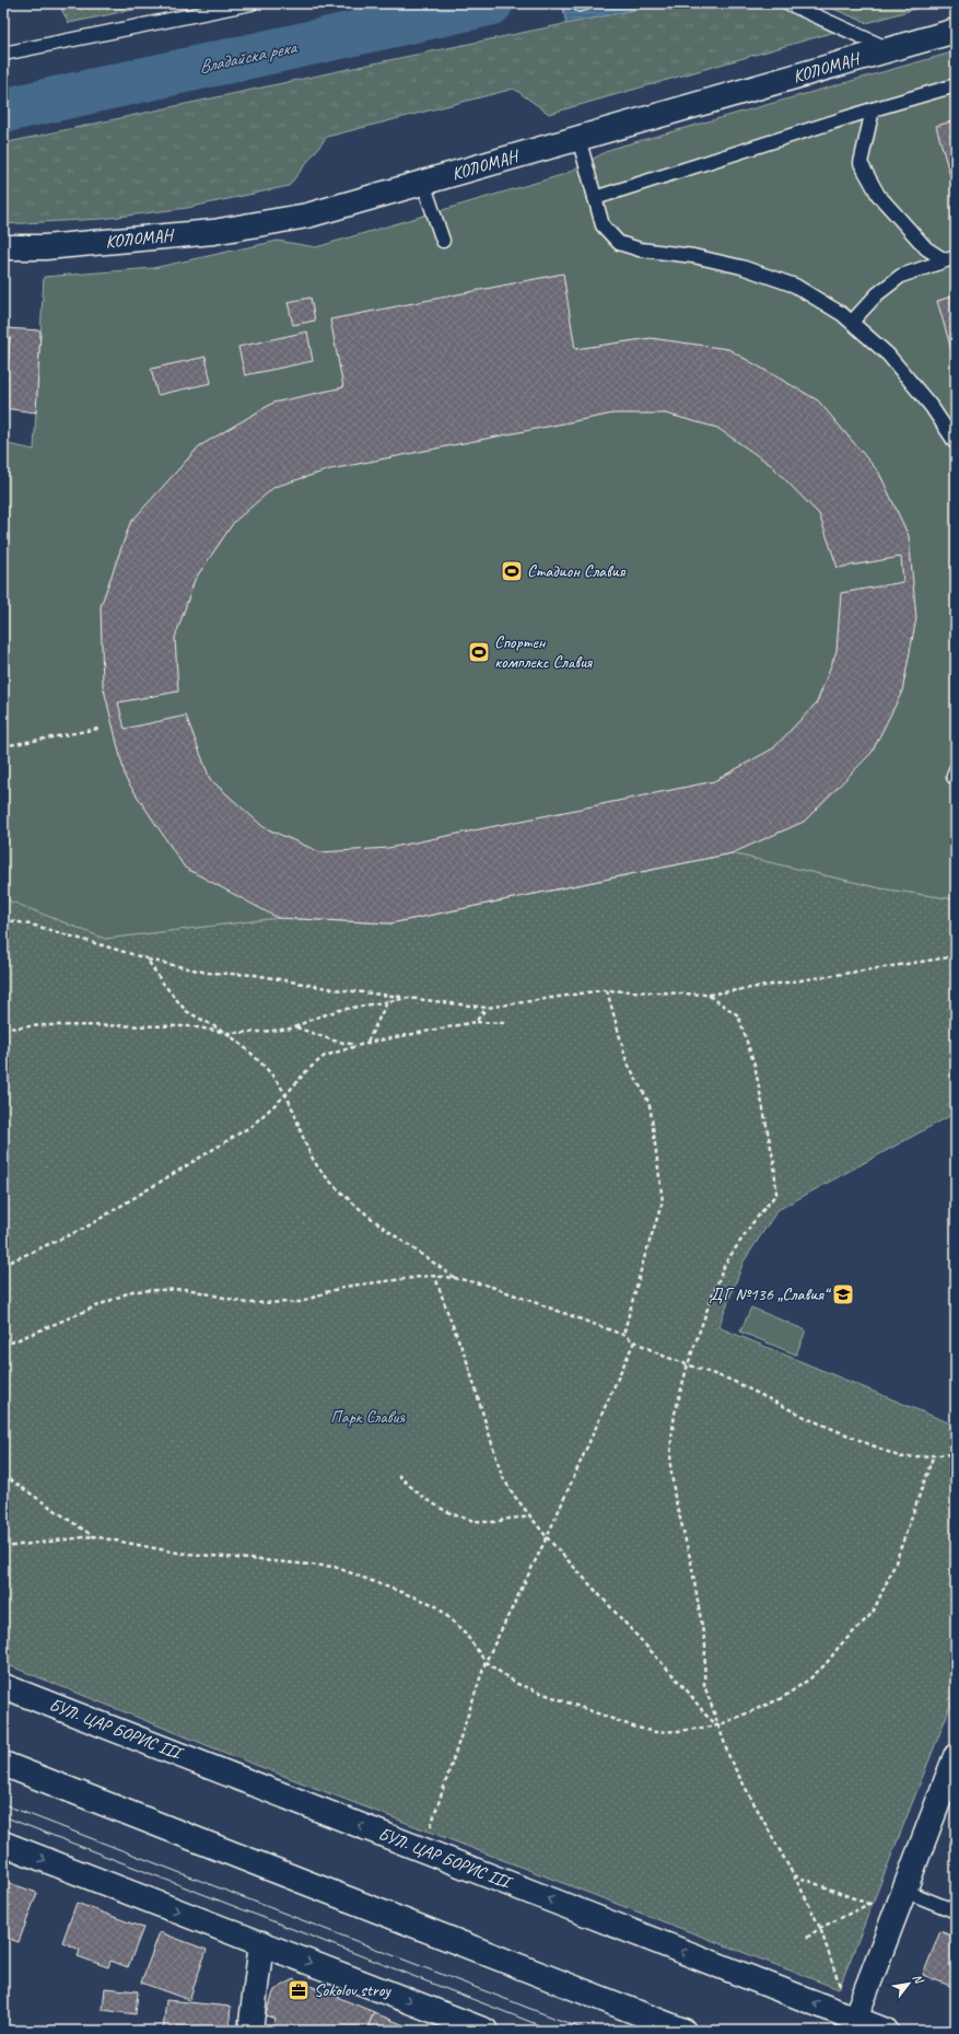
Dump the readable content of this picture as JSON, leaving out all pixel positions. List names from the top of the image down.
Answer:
{
  "streets": {
    "street": ["КОЛОМАН", "БУЛ. ЦАР БОРИС III"]
  },
  "water": ["Владайска река"],
  "parks": ["Парк Славия"],
  "places": {
    "sports": ["Стадион Славия", "Спортен комплекс Славия"],
    "school or university": ["ДГ №136 „Славия“"],
    "office": ["Sokolov stroy"]
  },
  "north": "top right"
}
